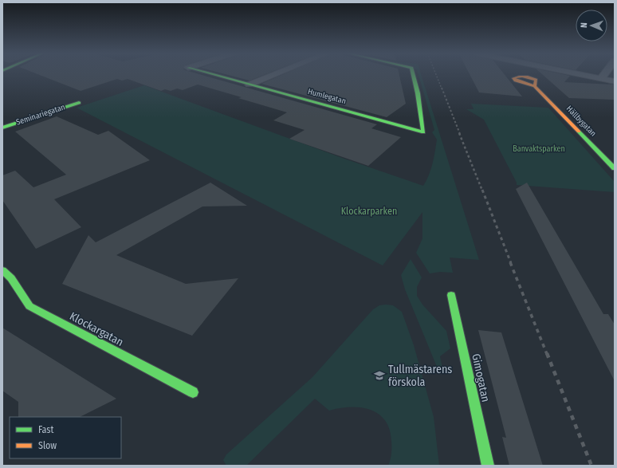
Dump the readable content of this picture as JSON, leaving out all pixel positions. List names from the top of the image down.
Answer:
{
  "streets": {
    "street": [
      "Humlegatan",
      "Seminariegatan",
      "Hällbygatan",
      "Klockargatan",
      "Gimogatan"
    ]
  },
  "parks": ["Banvaktsparken", "Klockarparken"],
  "places": {
    "school or university": ["Tullmästarens förskola"]
  },
  "legend": ["Fast", "Slow"],
  "north": "left"
}
